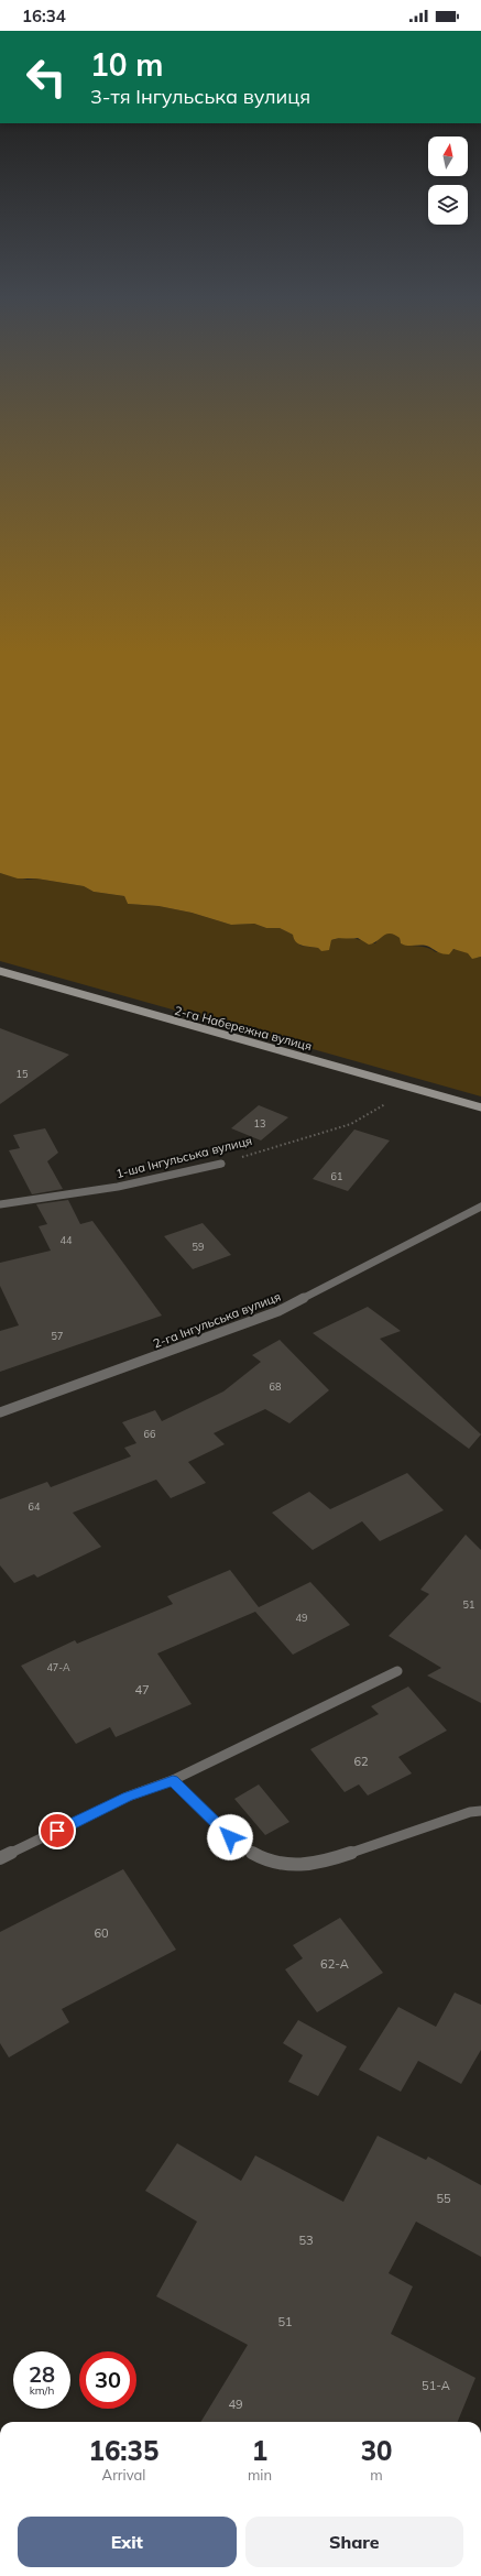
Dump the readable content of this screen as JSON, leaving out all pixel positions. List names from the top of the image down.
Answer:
{
  "streets": {
    "main road": ["2-га Набережна вулиця"],
    "street": ["1-ша Інгульська вулиця", "2-га Інгульська вулиця"]
  },
  "crossings": [
    ["2-га Набережна вулиця", "1-ша Інгульська вулиця"]
  ],
  "house_numbers": [
    "15",
    "13",
    "61",
    "44",
    "59",
    "57",
    "68",
    "66",
    "64",
    "51",
    "49",
    "47-А",
    "47",
    "62",
    "60",
    "62-А",
    "55",
    "53",
    "51",
    "51-А",
    "49"
  ],
  "north": "top",
  "page": {
    "status": "16:34",
    "turn": ["10 m", "3-тя Інгульська вулиця"],
    "speed": "28 km/h",
    "limit": "30",
    "eta": [
      "16:35",
      "Arrival",
      "1",
      "min",
      "30",
      "m"
    ],
    "buttons": ["Exit", "Share"]
  }
}
